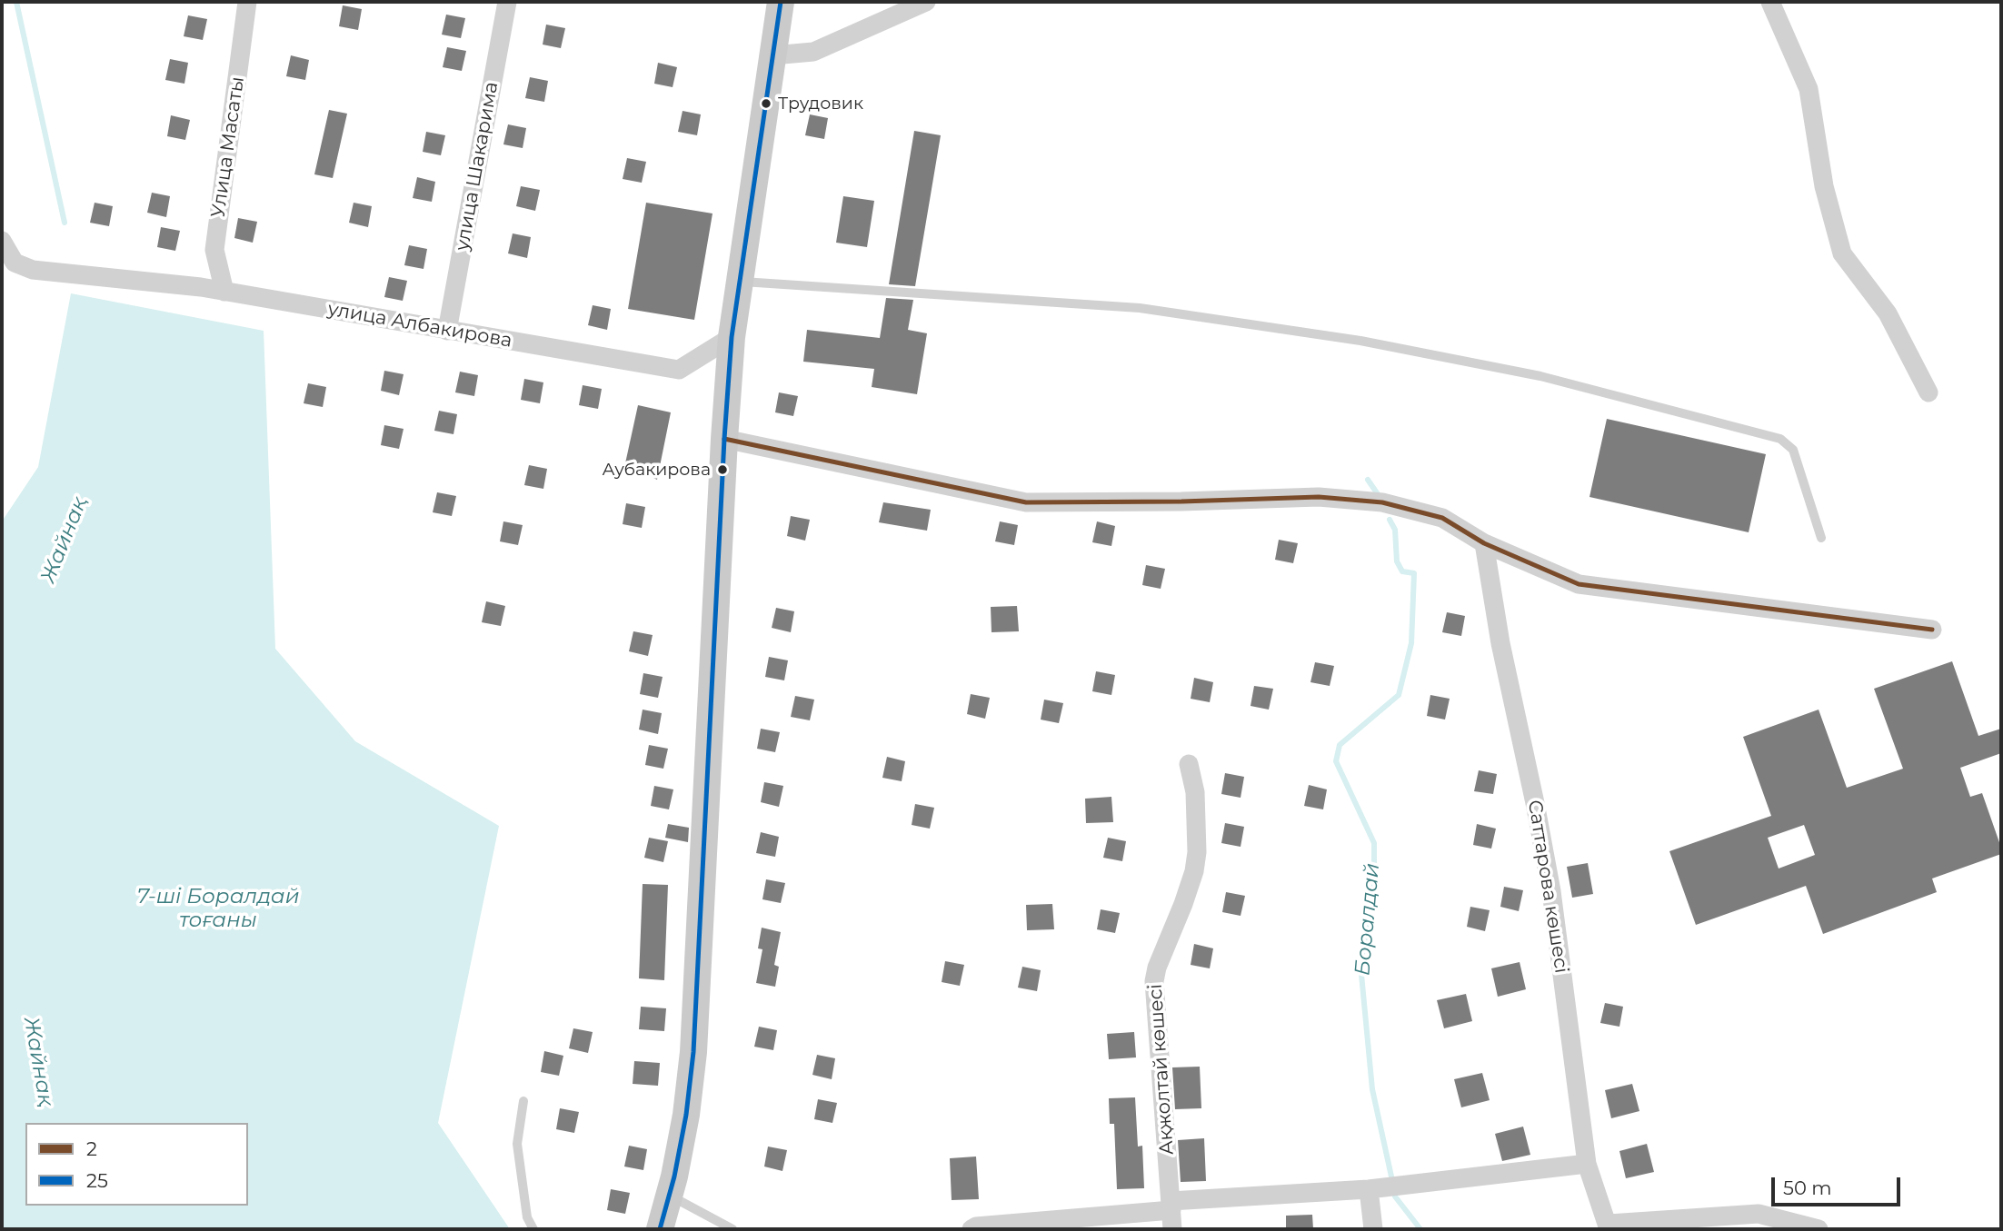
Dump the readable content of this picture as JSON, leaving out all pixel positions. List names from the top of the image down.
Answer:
{
  "streets": {
    "street": [
      "Улица Масаты",
      "улица Шакарима",
      "улица Албакирова",
      "Саттарова көшесі",
      "Ақжолтай көшесі"
    ]
  },
  "crossings": [
    ["Улица Масаты", "улица Албакирова"],
    ["улица Шакарима", "улица Албакирова"]
  ],
  "water": ["Жайнақ", "7-ші Боралдай тоғаны", "Боралдай"],
  "places": ["Трудовик", "Аубакирова"],
  "lines": ["transit line 25", "transit line 2"],
  "legend": ["2", "25"],
  "scale_bar": "50 m"
}
